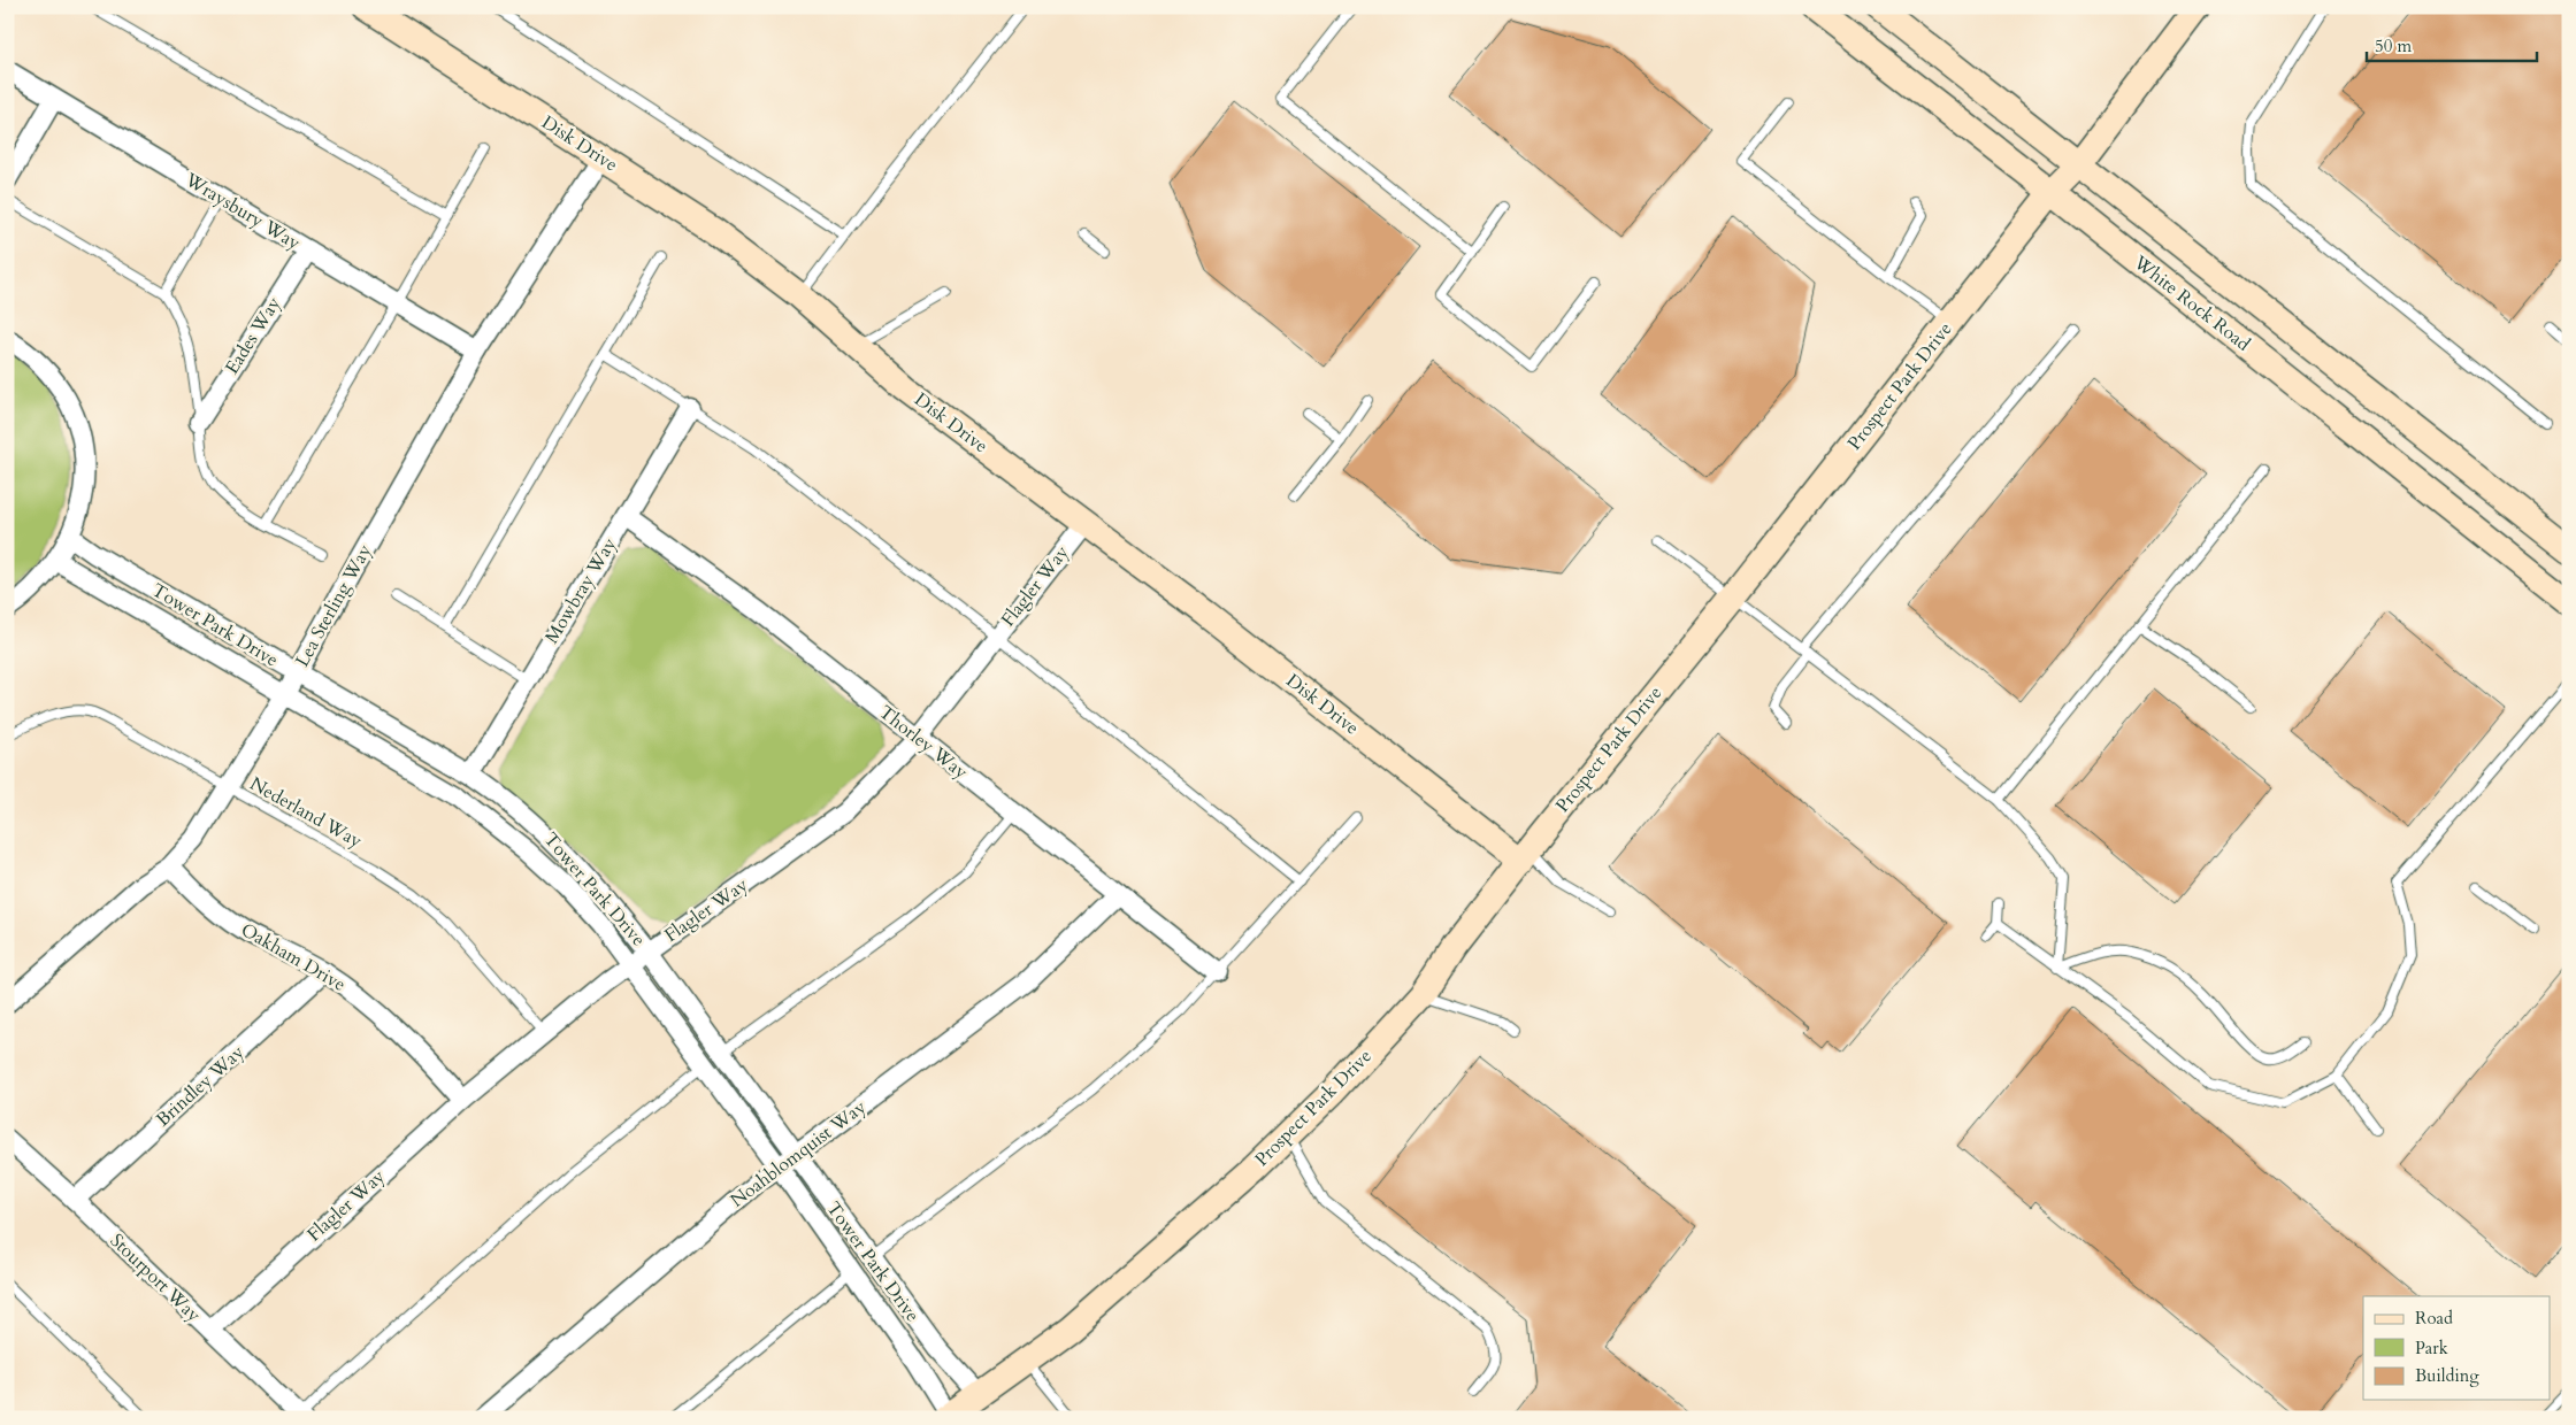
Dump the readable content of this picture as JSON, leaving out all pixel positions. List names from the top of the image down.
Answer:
{
  "streets": {
    "street": [
      "Disk Drive",
      "Wraysbury Way",
      "White Rock Road",
      "Eades Way",
      "Prospect Park Drive",
      "Flagler Way",
      "Mowbray Way",
      "Lea Sterling Way",
      "Tower Park Drive",
      "Thorley Way",
      "Oakham Drive",
      "Brindley Way",
      "Noahblomquist Way",
      "Stourport Way"
    ],
    "lane": ["Nederland Way"]
  },
  "crossings": [
    ["Disk Drive", "Prospect Park Drive"],
    ["Disk Drive", "Flagler Way"],
    ["Disk Drive", "Lea Sterling Way"],
    ["Wraysbury Way", "Eades Way"],
    ["Wraysbury Way", "Lea Sterling Way"],
    ["White Rock Road", "Prospect Park Drive"],
    ["Prospect Park Drive", "Tower Park Drive"],
    ["Flagler Way", "Tower Park Drive"],
    ["Flagler Way", "Thorley Way"],
    ["Flagler Way", "Nederland Way"],
    ["Flagler Way", "Oakham Drive"],
    ["Flagler Way", "Stourport Way"],
    ["Mowbray Way", "Tower Park Drive"],
    ["Mowbray Way", "Thorley Way"],
    ["Lea Sterling Way", "Tower Park Drive"],
    ["Lea Sterling Way", "Nederland Way"],
    ["Lea Sterling Way", "Oakham Drive"],
    ["Tower Park Drive", "Noahblomquist Way"],
    ["Thorley Way", "Noahblomquist Way"],
    ["Oakham Drive", "Brindley Way"],
    ["Brindley Way", "Stourport Way"]
  ],
  "legend": ["Road", "Park", "Building"],
  "scale_bar": "50 m"
}
